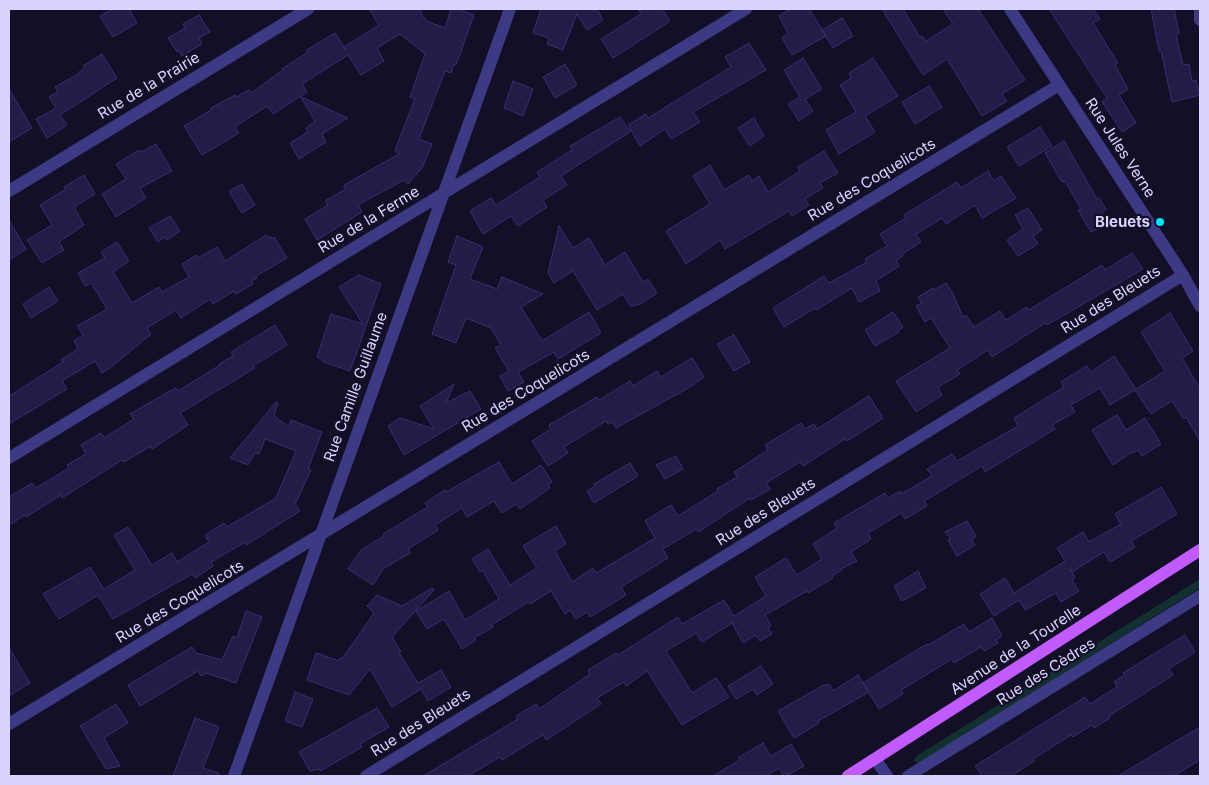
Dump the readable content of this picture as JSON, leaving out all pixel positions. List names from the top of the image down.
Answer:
{
  "streets": {
    "main road": ["Avenue de la Tourelle"],
    "street": [
      "Rue de la Prairie",
      "Rue Jules Verne",
      "Rue des Coquelicots",
      "Rue de la Ferme",
      "Rue des Bleuets",
      "Rue Camille Guillaume",
      "Rue des Cèdres"
    ]
  },
  "crossings": [
    ["Rue Jules Verne", "Rue des Coquelicots"],
    ["Rue Jules Verne", "Rue des Bleuets"],
    ["Rue des Coquelicots", "Rue Camille Guillaume"],
    ["Rue de la Ferme", "Rue Camille Guillaume"]
  ],
  "places": ["Bleuets"]
}
